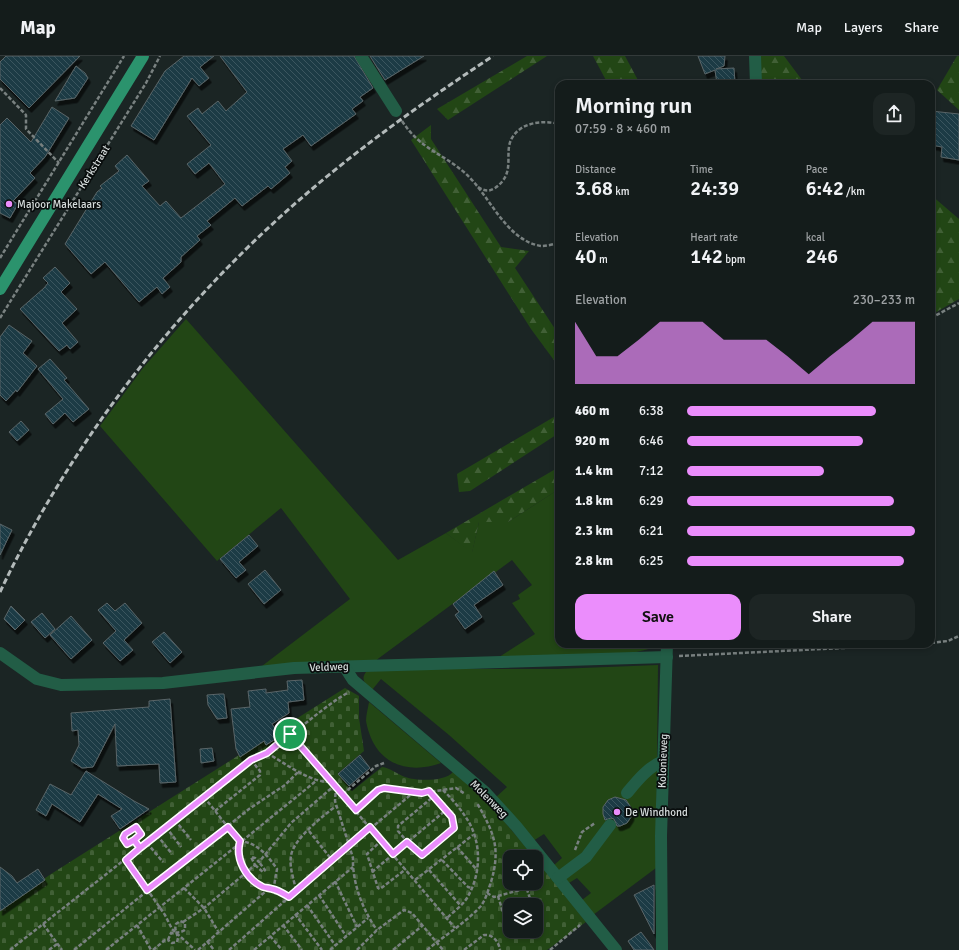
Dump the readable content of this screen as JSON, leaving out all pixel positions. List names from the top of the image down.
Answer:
{
  "streets": {
    "main road": ["Kerkstraat"],
    "street": ["Veldweg", "Kolonieweg", "Molenweg"]
  },
  "crossings": [
    ["Veldweg", "Kolonieweg"],
    ["Veldweg", "Molenweg"]
  ],
  "places": ["Majoor Makelaars", "De Windhond"],
  "page": {
    "header": "Map",
    "nav": ["Map", "Layers", "Share"],
    "heading": ["Morning run", "07:59 · 8 × 460 m"],
    "stats": [
      ["Distance", "3.68 km"],
      ["Time", "24:39"],
      ["Pace", "6:42 /km"],
      ["Elevation", "40 m"],
      ["Heart rate", "142 bpm"],
      ["kcal", "246"]
    ],
    "chart": ["Elevation", "230–233 m"],
    "list": [
      {
        "name": "460 m",
        "note": "6:38"
      },
      {
        "name": "920 m",
        "note": "6:46"
      },
      {
        "name": "1.4 km",
        "note": "7:12"
      },
      {
        "name": "1.8 km",
        "note": "6:29"
      },
      {
        "name": "2.3 km",
        "note": "6:21"
      },
      {
        "name": "2.8 km",
        "note": "6:25"
      }
    ],
    "buttons": ["Save", "Share"]
  }
}
